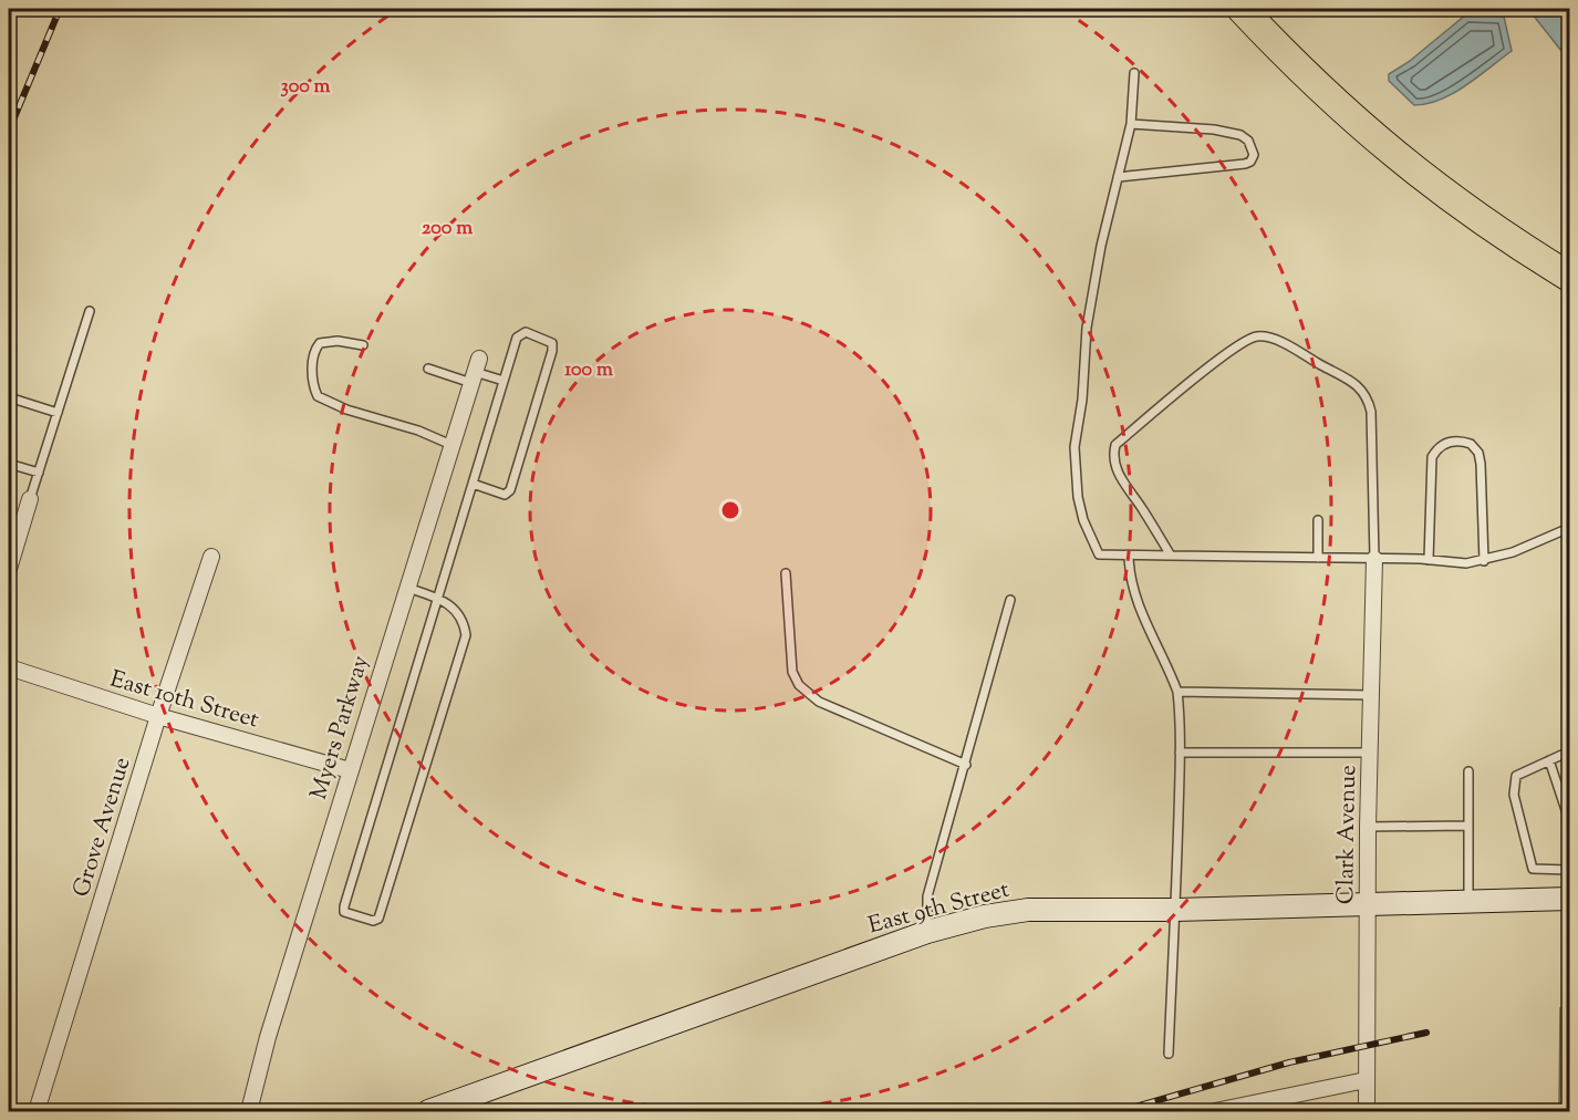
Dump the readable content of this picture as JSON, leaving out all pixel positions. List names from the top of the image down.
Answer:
{
  "streets": {
    "street": [
      "East 10th Street",
      "Myers Parkway",
      "Grove Avenue",
      "Clark Avenue",
      "East 9th Street"
    ]
  },
  "crossings": [
    ["East 10th Street", "Myers Parkway"],
    ["East 10th Street", "Grove Avenue"],
    ["Clark Avenue", "East 9th Street"]
  ],
  "rings": ["300 m", "200 m", "100 m"]
}
